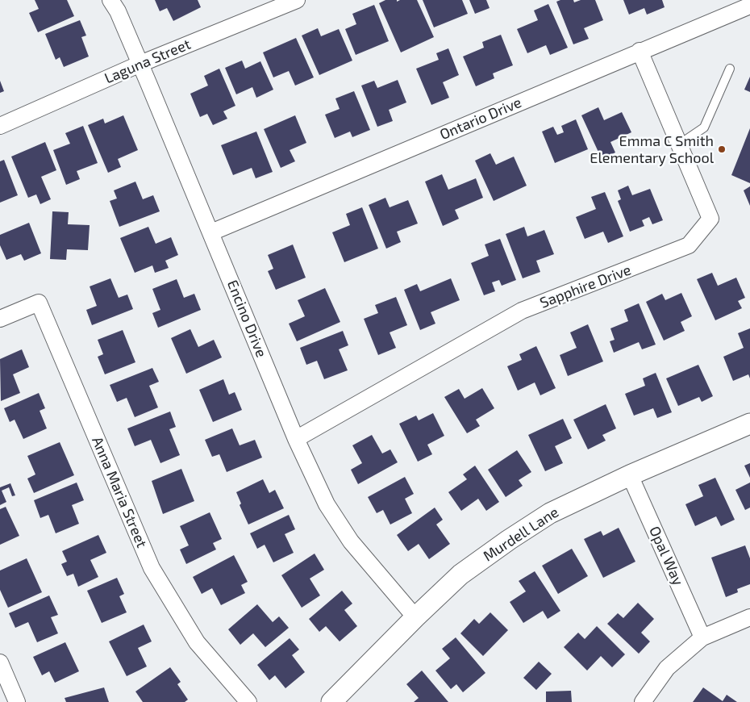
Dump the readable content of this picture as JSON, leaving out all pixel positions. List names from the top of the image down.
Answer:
{
  "streets": {
    "street": [
      "Laguna Street",
      "Ontario Drive",
      "Sapphire Drive",
      "Encino Drive",
      "Anna Maria Street",
      "Murdell Lane",
      "Opal Way"
    ]
  },
  "crossings": [
    ["Laguna Street", "Encino Drive"],
    ["Ontario Drive", "Sapphire Drive"],
    ["Ontario Drive", "Encino Drive"],
    ["Sapphire Drive", "Encino Drive"],
    ["Encino Drive", "Murdell Lane"],
    ["Murdell Lane", "Opal Way"]
  ],
  "places": ["Emma C Smith Elementary School"]
}
